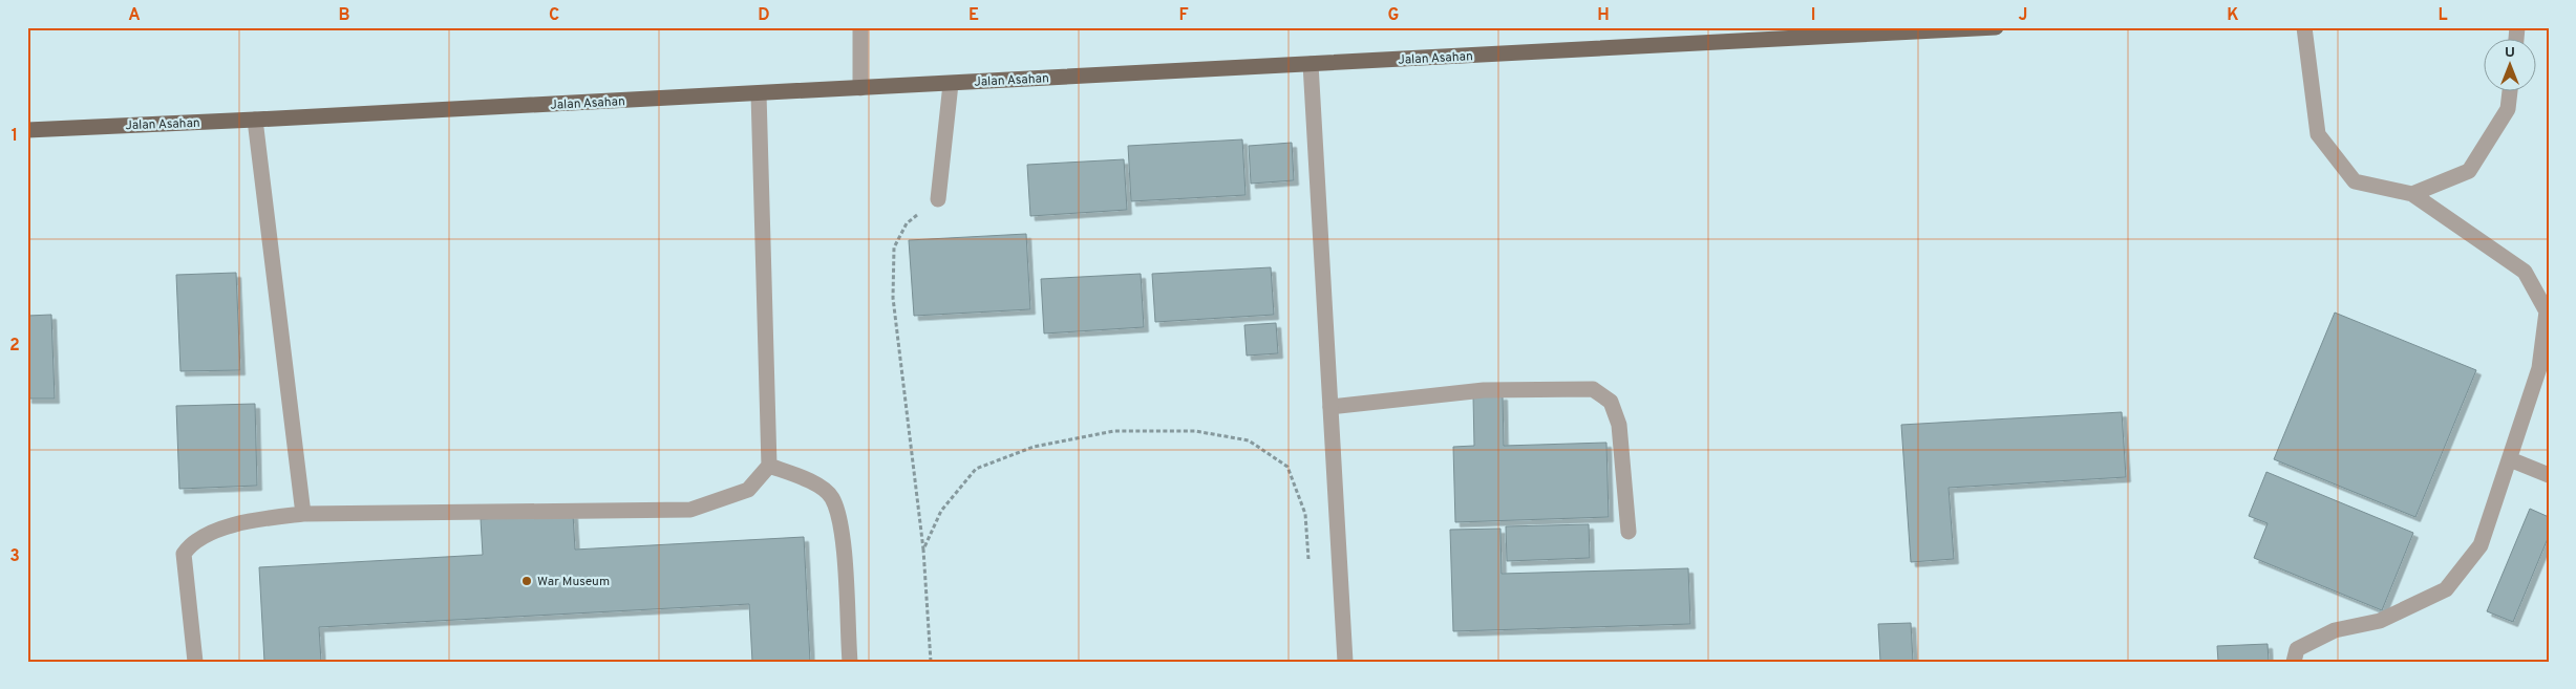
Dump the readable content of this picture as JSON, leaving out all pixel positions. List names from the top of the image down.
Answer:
{
  "streets": {
    "main road": ["Jalan Asahan"]
  },
  "places": ["War Museum"],
  "north": "top",
  "grid": {
    "columns": [
      "A",
      "B",
      "C",
      "D",
      "E",
      "F",
      "G",
      "H",
      "I",
      "J",
      "K",
      "L"
    ],
    "rows": ["1", "2", "3"]
  }
}
